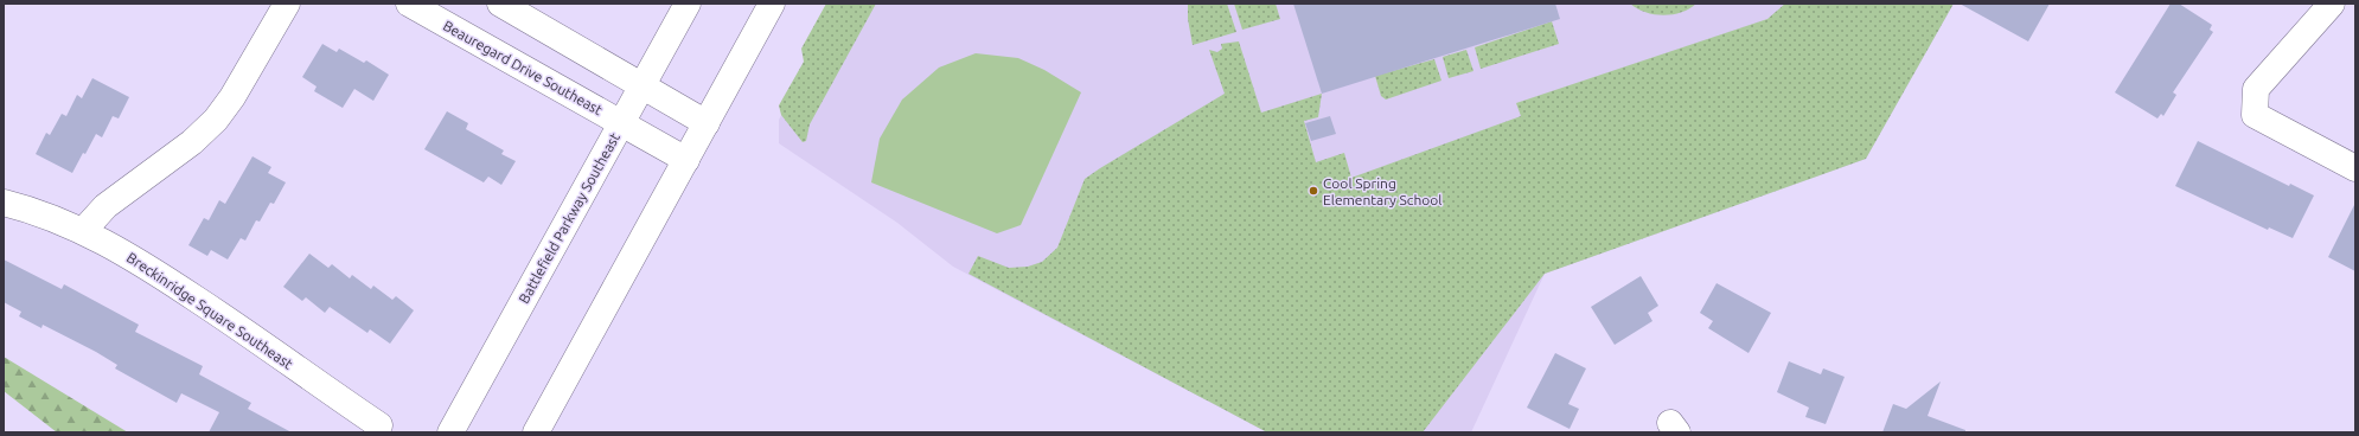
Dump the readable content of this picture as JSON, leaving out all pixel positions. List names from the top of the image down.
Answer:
{
  "streets": {
    "street": ["Beauregard Drive Southeast", "Battlefield Parkway Southeast", "Breckinridge Square Southeast"]
  },
  "crossings": [
    ["Beauregard Drive Southeast", "Battlefield Parkway Southeast"]
  ],
  "places": ["Cool Spring Elementary School"]
}
